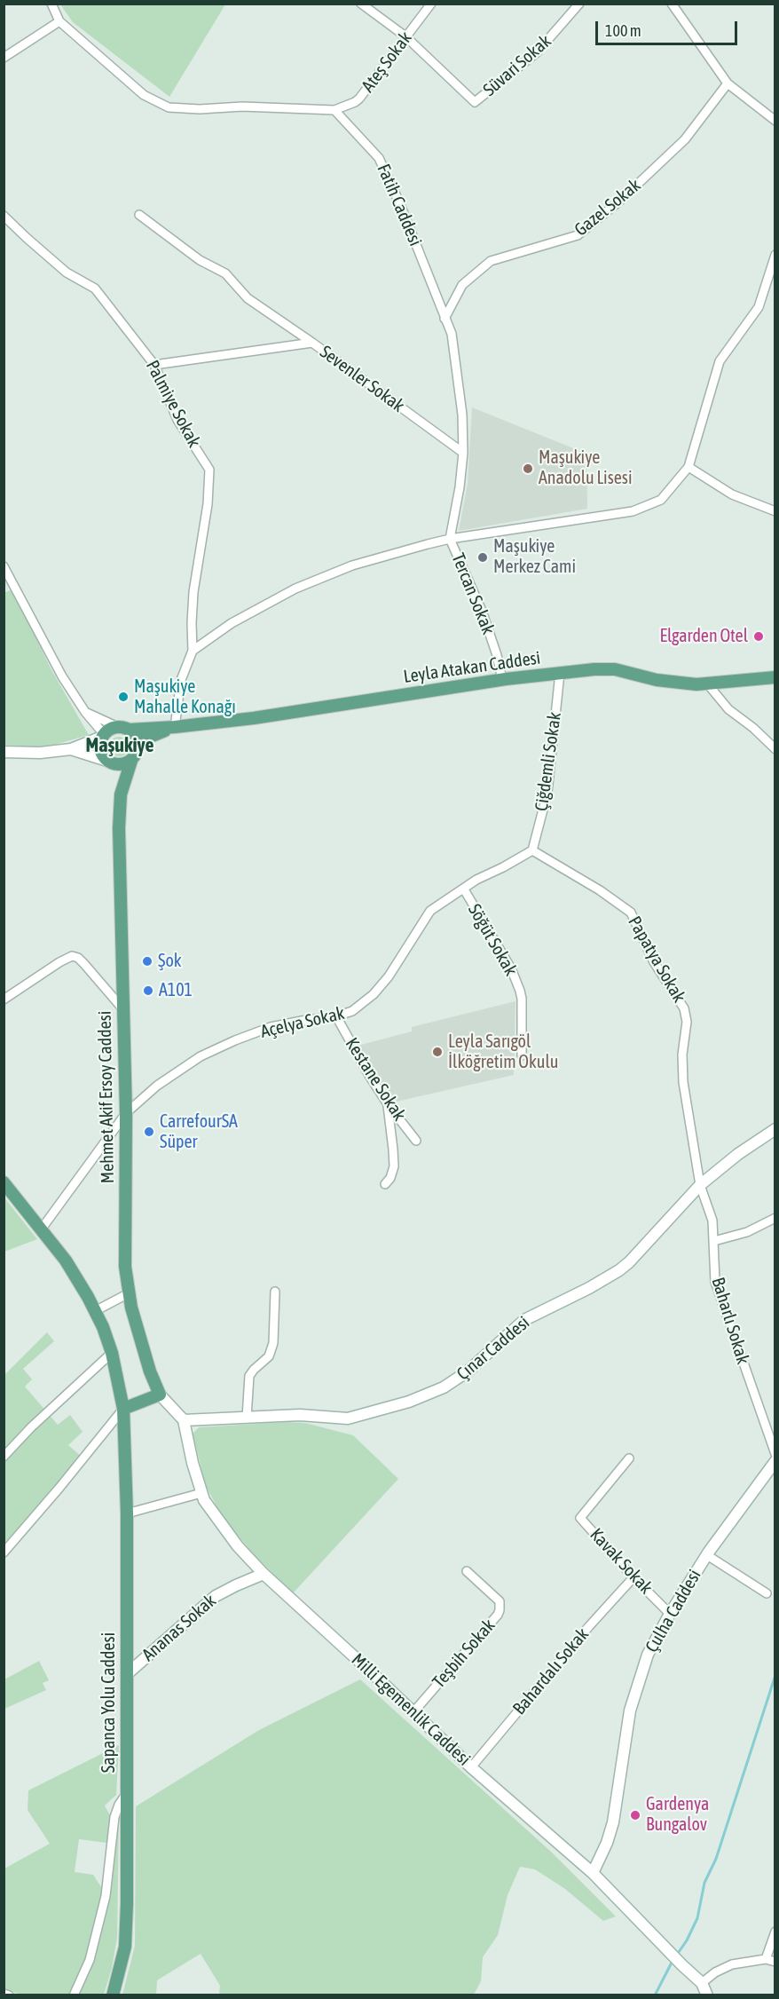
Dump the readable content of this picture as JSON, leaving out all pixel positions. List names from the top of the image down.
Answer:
{
  "streets": {
    "main road": ["Leyla Atakan Caddesi", "Mehmet Akif Ersoy Caddesi", "Sapanca Yolu Caddesi"],
    "street": [
      "Ateş Sokak",
      "Süvari Sokak",
      "Fatih Caddesi",
      "Gazel Sokak",
      "Sevenler Sokak",
      "Palmiye Sokak",
      "Tercan Sokak",
      "Çiğdemli Sokak",
      "Söğüt Sokak",
      "Papatya Sokak",
      "Açelya Sokak",
      "Kestane Sokak",
      "Baharlı Sokak",
      "Çınar Caddesi",
      "Kavak Sokak",
      "Çulha Caddesi",
      "Ananas Sokak",
      "Teşbih Sokak",
      "Bahardalı Sokak",
      "Milli Egemenlik Caddesi"
    ]
  },
  "crossings": [
    ["Ateş Sokak", "Süvari Sokak"],
    ["Ateş Sokak", "Fatih Caddesi"],
    ["Fatih Caddesi", "Gazel Sokak"],
    ["Fatih Caddesi", "Sevenler Sokak"],
    ["Fatih Caddesi", "Tercan Sokak"],
    ["Sevenler Sokak", "Palmiye Sokak"],
    ["Tercan Sokak", "Leyla Atakan Caddesi"],
    ["Leyla Atakan Caddesi", "Çiğdemli Sokak"],
    ["Çiğdemli Sokak", "Papatya Sokak"],
    ["Çiğdemli Sokak", "Açelya Sokak"],
    ["Söğüt Sokak", "Açelya Sokak"],
    ["Papatya Sokak", "Açelya Sokak"],
    ["Papatya Sokak", "Baharlı Sokak"],
    ["Papatya Sokak", "Çınar Caddesi"],
    ["Açelya Sokak", "Kestane Sokak"],
    ["Açelya Sokak", "Mehmet Akif Ersoy Caddesi"],
    ["Açelya Sokak", "Sapanca Yolu Caddesi"],
    ["Mehmet Akif Ersoy Caddesi", "Milli Egemenlik Caddesi"],
    ["Baharlı Sokak", "Çınar Caddesi"],
    ["Çınar Caddesi", "Milli Egemenlik Caddesi"],
    ["Kavak Sokak", "Çulha Caddesi"],
    ["Kavak Sokak", "Bahardalı Sokak"],
    ["Çulha Caddesi", "Milli Egemenlik Caddesi"],
    ["Ananas Sokak", "Sapanca Yolu Caddesi"],
    ["Ananas Sokak", "Milli Egemenlik Caddesi"],
    ["Teşbih Sokak", "Milli Egemenlik Caddesi"],
    ["Bahardalı Sokak", "Milli Egemenlik Caddesi"]
  ],
  "districts": ["Maşukiye"],
  "places": [
    "Maşukiye Anadolu Lisesi",
    "Maşukiye Merkez Cami",
    "Elgarden Otel",
    "Maşukiye Mahalle Konağı",
    "Şok",
    "A101",
    "Leyla Sarıgöl İlköğretim Okulu",
    "CarrefourSA Süper",
    "Gardenya Bungalov"
  ],
  "scale_bar": "100 m"
}
